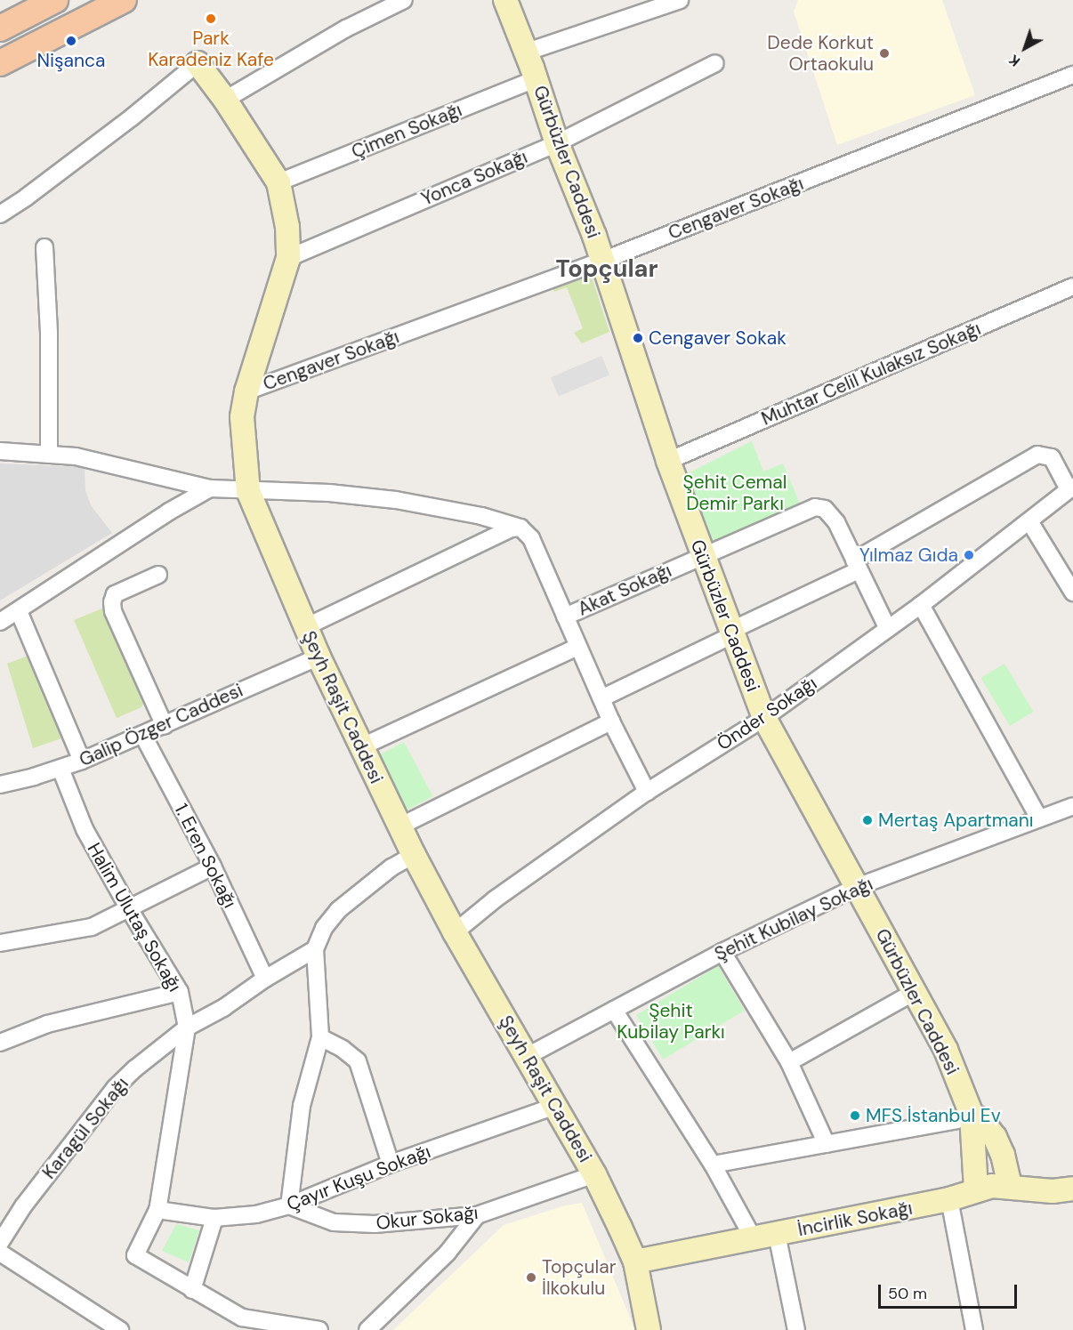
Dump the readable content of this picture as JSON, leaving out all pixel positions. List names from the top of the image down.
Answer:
{
  "streets": {
    "street": [
      "Çimen Sokağı",
      "Gürbüzler Caddesi",
      "Yonca Sokağı",
      "Cengaver Sokağı",
      "Muhtar Celil Kulaksız Sokağı",
      "Akat Sokağı",
      "Şeyh Raşit Caddesi",
      "Önder Sokağı",
      "Galip Özger Caddesi",
      "1. Eren Sokağı",
      "Halim Ulutaş Sokağı",
      "Şehit Kubilay Sokağı",
      "Karagül Sokağı",
      "Çayır Kuşu Sokağı",
      "Okur Sokağı",
      "İncirlik Sokağı"
    ]
  },
  "crossings": [
    ["Çimen Sokağı", "Gürbüzler Caddesi"],
    ["Çimen Sokağı", "Şeyh Raşit Caddesi"],
    ["Gürbüzler Caddesi", "Yonca Sokağı"],
    ["Gürbüzler Caddesi", "Cengaver Sokağı"],
    ["Gürbüzler Caddesi", "Muhtar Celil Kulaksız Sokağı"],
    ["Gürbüzler Caddesi", "Akat Sokağı"],
    ["Gürbüzler Caddesi", "Önder Sokağı"],
    ["Gürbüzler Caddesi", "Şehit Kubilay Sokağı"],
    ["Yonca Sokağı", "Şeyh Raşit Caddesi"],
    ["Cengaver Sokağı", "Şeyh Raşit Caddesi"],
    ["Akat Sokağı", "Önder Sokağı"],
    ["Şeyh Raşit Caddesi", "Önder Sokağı"],
    ["Şeyh Raşit Caddesi", "Galip Özger Caddesi"],
    ["Şeyh Raşit Caddesi", "Şehit Kubilay Sokağı"],
    ["Şeyh Raşit Caddesi", "Çayır Kuşu Sokağı"],
    ["Şeyh Raşit Caddesi", "Okur Sokağı"],
    ["Şeyh Raşit Caddesi", "İncirlik Sokağı"],
    ["Galip Özger Caddesi", "1. Eren Sokağı"],
    ["Galip Özger Caddesi", "Halim Ulutaş Sokağı"],
    ["1. Eren Sokağı", "Karagül Sokağı"],
    ["Halim Ulutaş Sokağı", "Karagül Sokağı"],
    ["Halim Ulutaş Sokağı", "Çayır Kuşu Sokağı"],
    ["Çayır Kuşu Sokağı", "Okur Sokağı"]
  ],
  "districts": ["Topçular"],
  "parks": ["Şehit Cemal Demir Parkı", "Şehit Kubilay Parkı"],
  "places": [
    "Park Karadeniz Kafe",
    "Nişanca",
    "Dede Korkut Ortaokulu",
    "Cengaver Sokak",
    "Yılmaz Gıda",
    "Mertaş Apartmanı",
    "MFS İstanbul Ev",
    "Topçular İlkokulu"
  ],
  "scale_bar": "50 m",
  "north": "bottom left"
}
